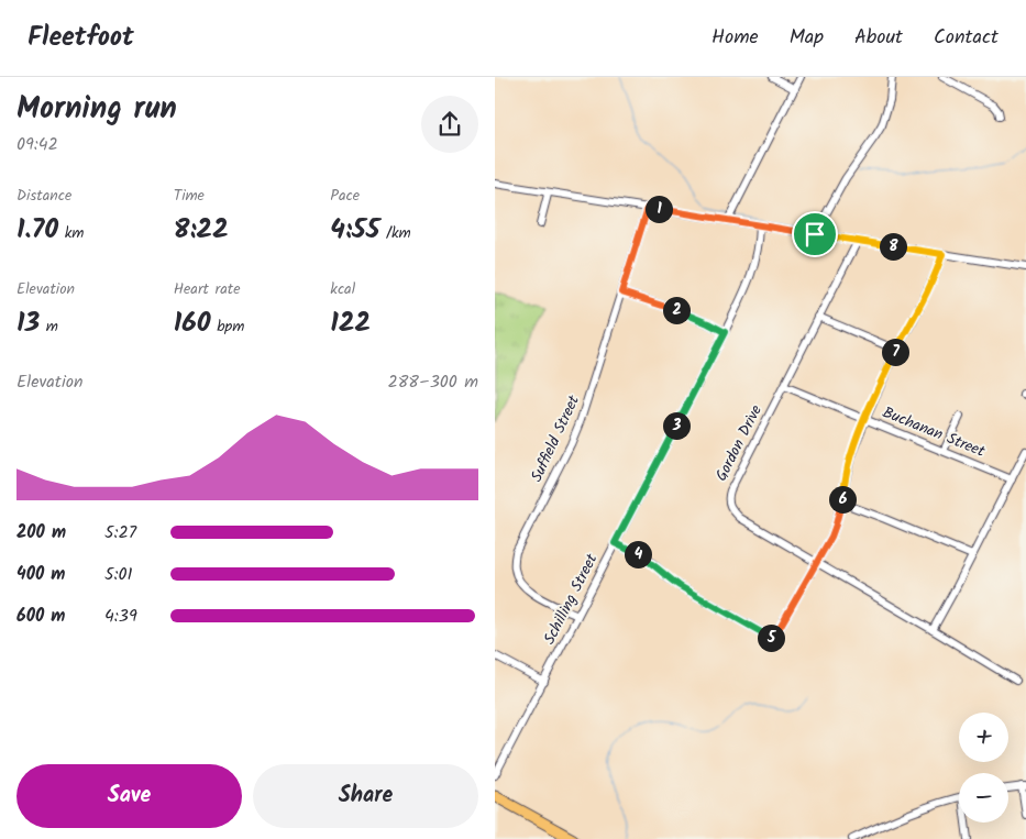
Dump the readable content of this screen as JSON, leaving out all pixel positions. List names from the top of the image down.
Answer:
{
  "streets": {
    "street": [
      "Buchanan Street",
      "Suffield Street",
      "Gordon Drive",
      "Schilling Street"
    ]
  },
  "crossings": [
    ["Buchanan Street", "Gordon Drive"],
    ["Suffield Street", "Schilling Street"]
  ],
  "page": {
    "header": "Fleetfoot",
    "nav": [
      "Home",
      "Map",
      "About",
      "Contact"
    ],
    "heading": ["Morning run", "09:42"],
    "stats": [
      ["Distance", "1.70 km"],
      ["Time", "8:22"],
      ["Pace", "4:55 /km"],
      ["Elevation", "13 m"],
      ["Heart rate", "160 bpm"],
      ["kcal", "122"]
    ],
    "pins": [
      "1",
      "8",
      "2",
      "7",
      "3",
      "6",
      "4",
      "5"
    ],
    "chart": ["Elevation", "288–300 m"],
    "list": [
      {
        "name": "200 m",
        "note": "5:27"
      },
      {
        "name": "400 m",
        "note": "5:01"
      },
      {
        "name": "600 m",
        "note": "4:39"
      }
    ],
    "map_buttons": ["+", "−"],
    "buttons": ["Save", "Share"]
  }
}
